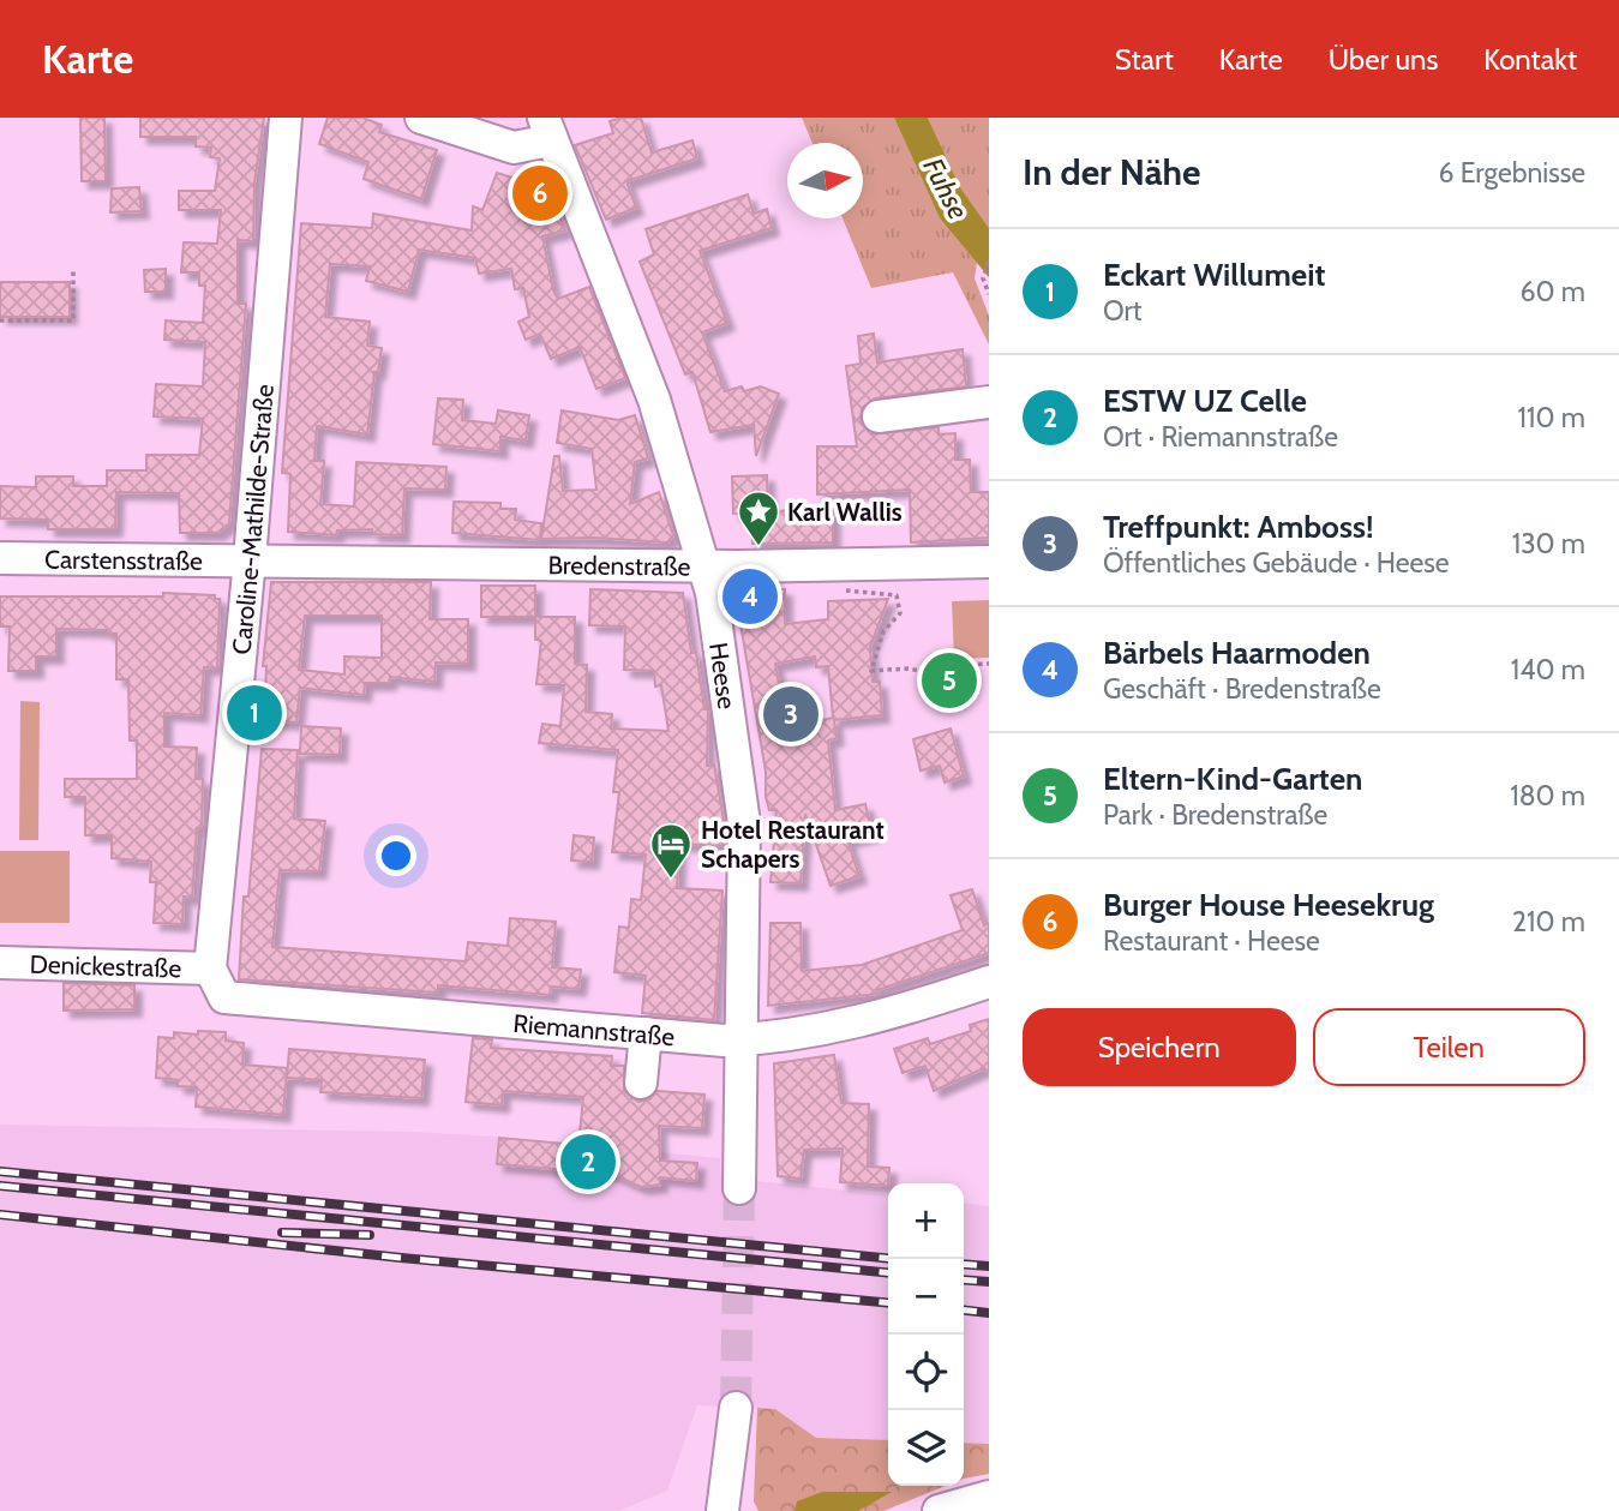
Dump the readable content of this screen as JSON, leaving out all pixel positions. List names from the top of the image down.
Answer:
{
  "streets": {
    "street": [
      "Caroline-Mathilde-Straße",
      "Carstensstraße",
      "Bredenstraße",
      "Heese",
      "Denickestraße",
      "Riemannstraße"
    ]
  },
  "crossings": [
    ["Caroline-Mathilde-Straße", "Carstensstraße"],
    ["Caroline-Mathilde-Straße", "Bredenstraße"],
    ["Caroline-Mathilde-Straße", "Denickestraße"],
    ["Caroline-Mathilde-Straße", "Riemannstraße"],
    ["Carstensstraße", "Bredenstraße"],
    ["Bredenstraße", "Heese"],
    ["Heese", "Riemannstraße"],
    ["Denickestraße", "Riemannstraße"]
  ],
  "water": ["Fuhse"],
  "places": {
    "place": ["Karl Wallis"],
    "hotel": ["Hotel Restaurant Schapers"]
  },
  "north": "right",
  "page": {
    "header": "Karte",
    "nav": [
      "Start",
      "Karte",
      "Über uns",
      "Kontakt"
    ],
    "heading": ["In der Nähe", "6 Ergebnisse"],
    "pins": [
      "6",
      "4",
      "5",
      "1",
      "3",
      "2"
    ],
    "list": [
      {
        "mark": "1",
        "name": "Eckart Willumeit",
        "note": "Ort",
        "value": "60 m"
      },
      {
        "mark": "2",
        "name": "ESTW UZ Celle",
        "note": "Ort · Riemannstraße",
        "value": "110 m"
      },
      {
        "mark": "3",
        "name": "Treffpunkt: Amboss!",
        "note": "Öffentliches Gebäude · Heese",
        "value": "130 m"
      },
      {
        "mark": "4",
        "name": "Bärbels Haarmoden",
        "note": "Geschäft · Bredenstraße",
        "value": "140 m"
      },
      {
        "mark": "5",
        "name": "Eltern-Kind-Garten",
        "note": "Park · Bredenstraße",
        "value": "180 m"
      },
      {
        "mark": "6",
        "name": "Burger House Heesekrug",
        "note": "Restaurant · Heese",
        "value": "210 m"
      }
    ],
    "buttons": ["Speichern", "Teilen"],
    "map_buttons": ["+", "−"]
  }
}
